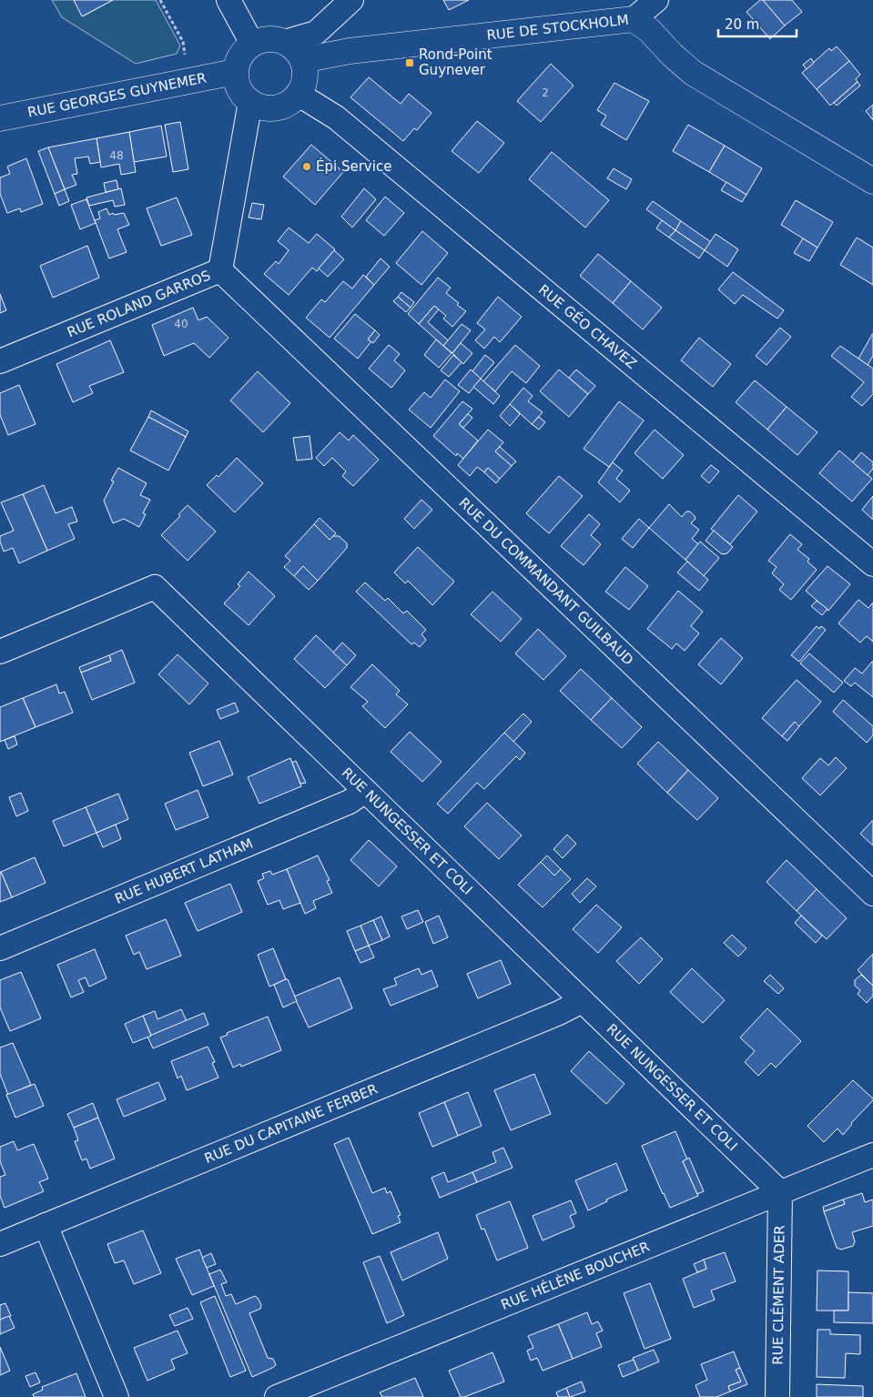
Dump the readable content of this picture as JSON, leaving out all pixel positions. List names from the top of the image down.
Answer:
{
  "streets": {
    "street": [
      "RUE DE STOCKHOLM",
      "RUE GEORGES GUYNEMER",
      "RUE ROLAND GARROS",
      "RUE GÉO CHAVEZ",
      "RUE DU COMMANDANT GUILBAUD",
      "RUE NUNGESSER ET COLI",
      "RUE HUBERT LATHAM",
      "RUE DU CAPITAINE FERBER",
      "RUE HÉLÈNE BOUCHER",
      "RUE CLÉMENT ADER"
    ]
  },
  "crossings": [
    ["RUE DE STOCKHOLM", "RUE GEORGES GUYNEMER"],
    ["RUE DE STOCKHOLM", "RUE ROLAND GARROS"],
    ["RUE DE STOCKHOLM", "RUE GÉO CHAVEZ"],
    ["RUE GEORGES GUYNEMER", "RUE ROLAND GARROS"],
    ["RUE GEORGES GUYNEMER", "RUE GÉO CHAVEZ"],
    ["RUE ROLAND GARROS", "RUE GÉO CHAVEZ"],
    ["RUE ROLAND GARROS", "RUE DU COMMANDANT GUILBAUD"],
    ["RUE NUNGESSER ET COLI", "RUE HUBERT LATHAM"],
    ["RUE NUNGESSER ET COLI", "RUE DU CAPITAINE FERBER"],
    ["RUE NUNGESSER ET COLI", "RUE HÉLÈNE BOUCHER"],
    ["RUE NUNGESSER ET COLI", "RUE CLÉMENT ADER"],
    ["RUE HÉLÈNE BOUCHER", "RUE CLÉMENT ADER"]
  ],
  "places": {
    "transit": ["Rond-Point Guynever"],
    "other": ["Épi Service"]
  },
  "house_numbers": ["2", "48", "40"],
  "scale_bar": "20 m"
}
